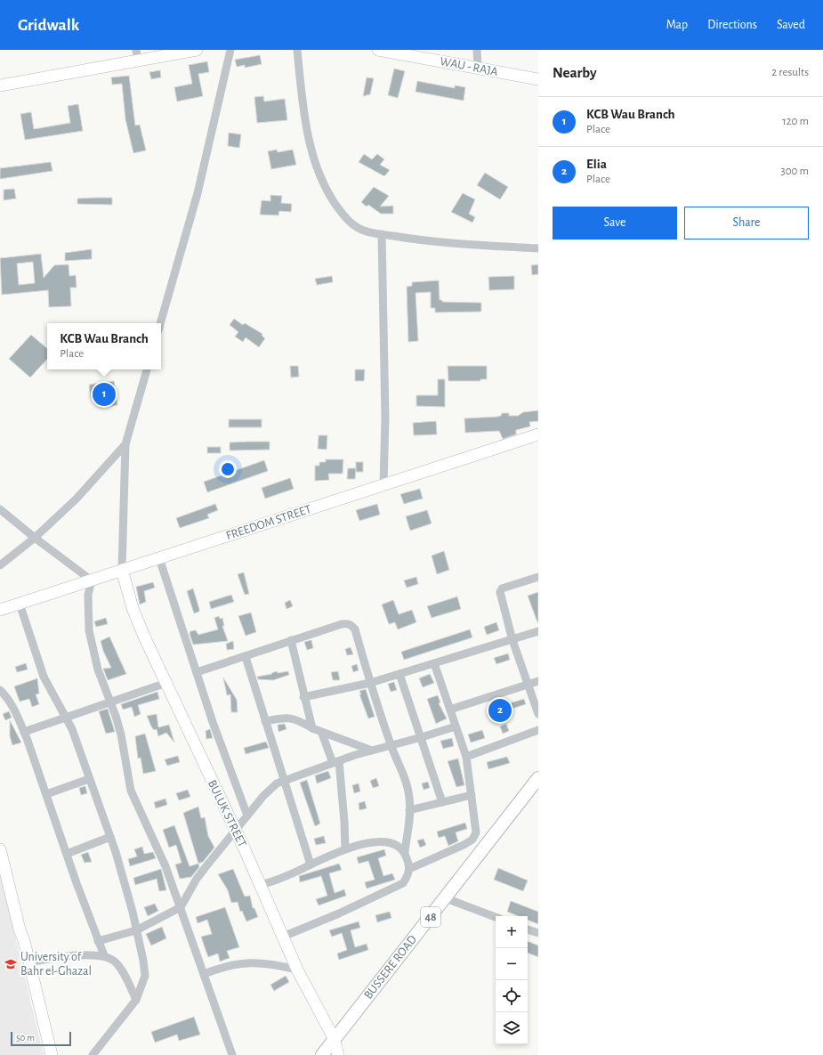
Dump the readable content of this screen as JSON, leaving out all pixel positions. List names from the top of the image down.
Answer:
{
  "streets": {
    "main road": ["48", "BUSSERE ROAD"],
    "street": ["WAU - RAJA", "FREEDOM STREET", "BULUK STREET"]
  },
  "crossings": [
    ["FREEDOM STREET", "BULUK STREET"],
    ["BULUK STREET", "BUSSERE ROAD"]
  ],
  "places": {
    "school or university": ["University of Bahr el-Ghazal"]
  },
  "scale_bar": "50 m",
  "page": {
    "header": "Gridwalk",
    "nav": ["Map", "Directions", "Saved"],
    "heading": ["Nearby", "2 results"],
    "list": [
      {
        "mark": "1",
        "name": "KCB Wau Branch",
        "note": "Place",
        "value": "120 m"
      },
      {
        "mark": "2",
        "name": "Elia",
        "note": "Place",
        "value": "300 m"
      }
    ],
    "buttons": ["Save", "Share"],
    "popup": ["KCB Wau Branch", "Place"],
    "pins": ["1", "2"],
    "map_buttons": ["+", "−"],
    "scale": "50 m"
  }
}
